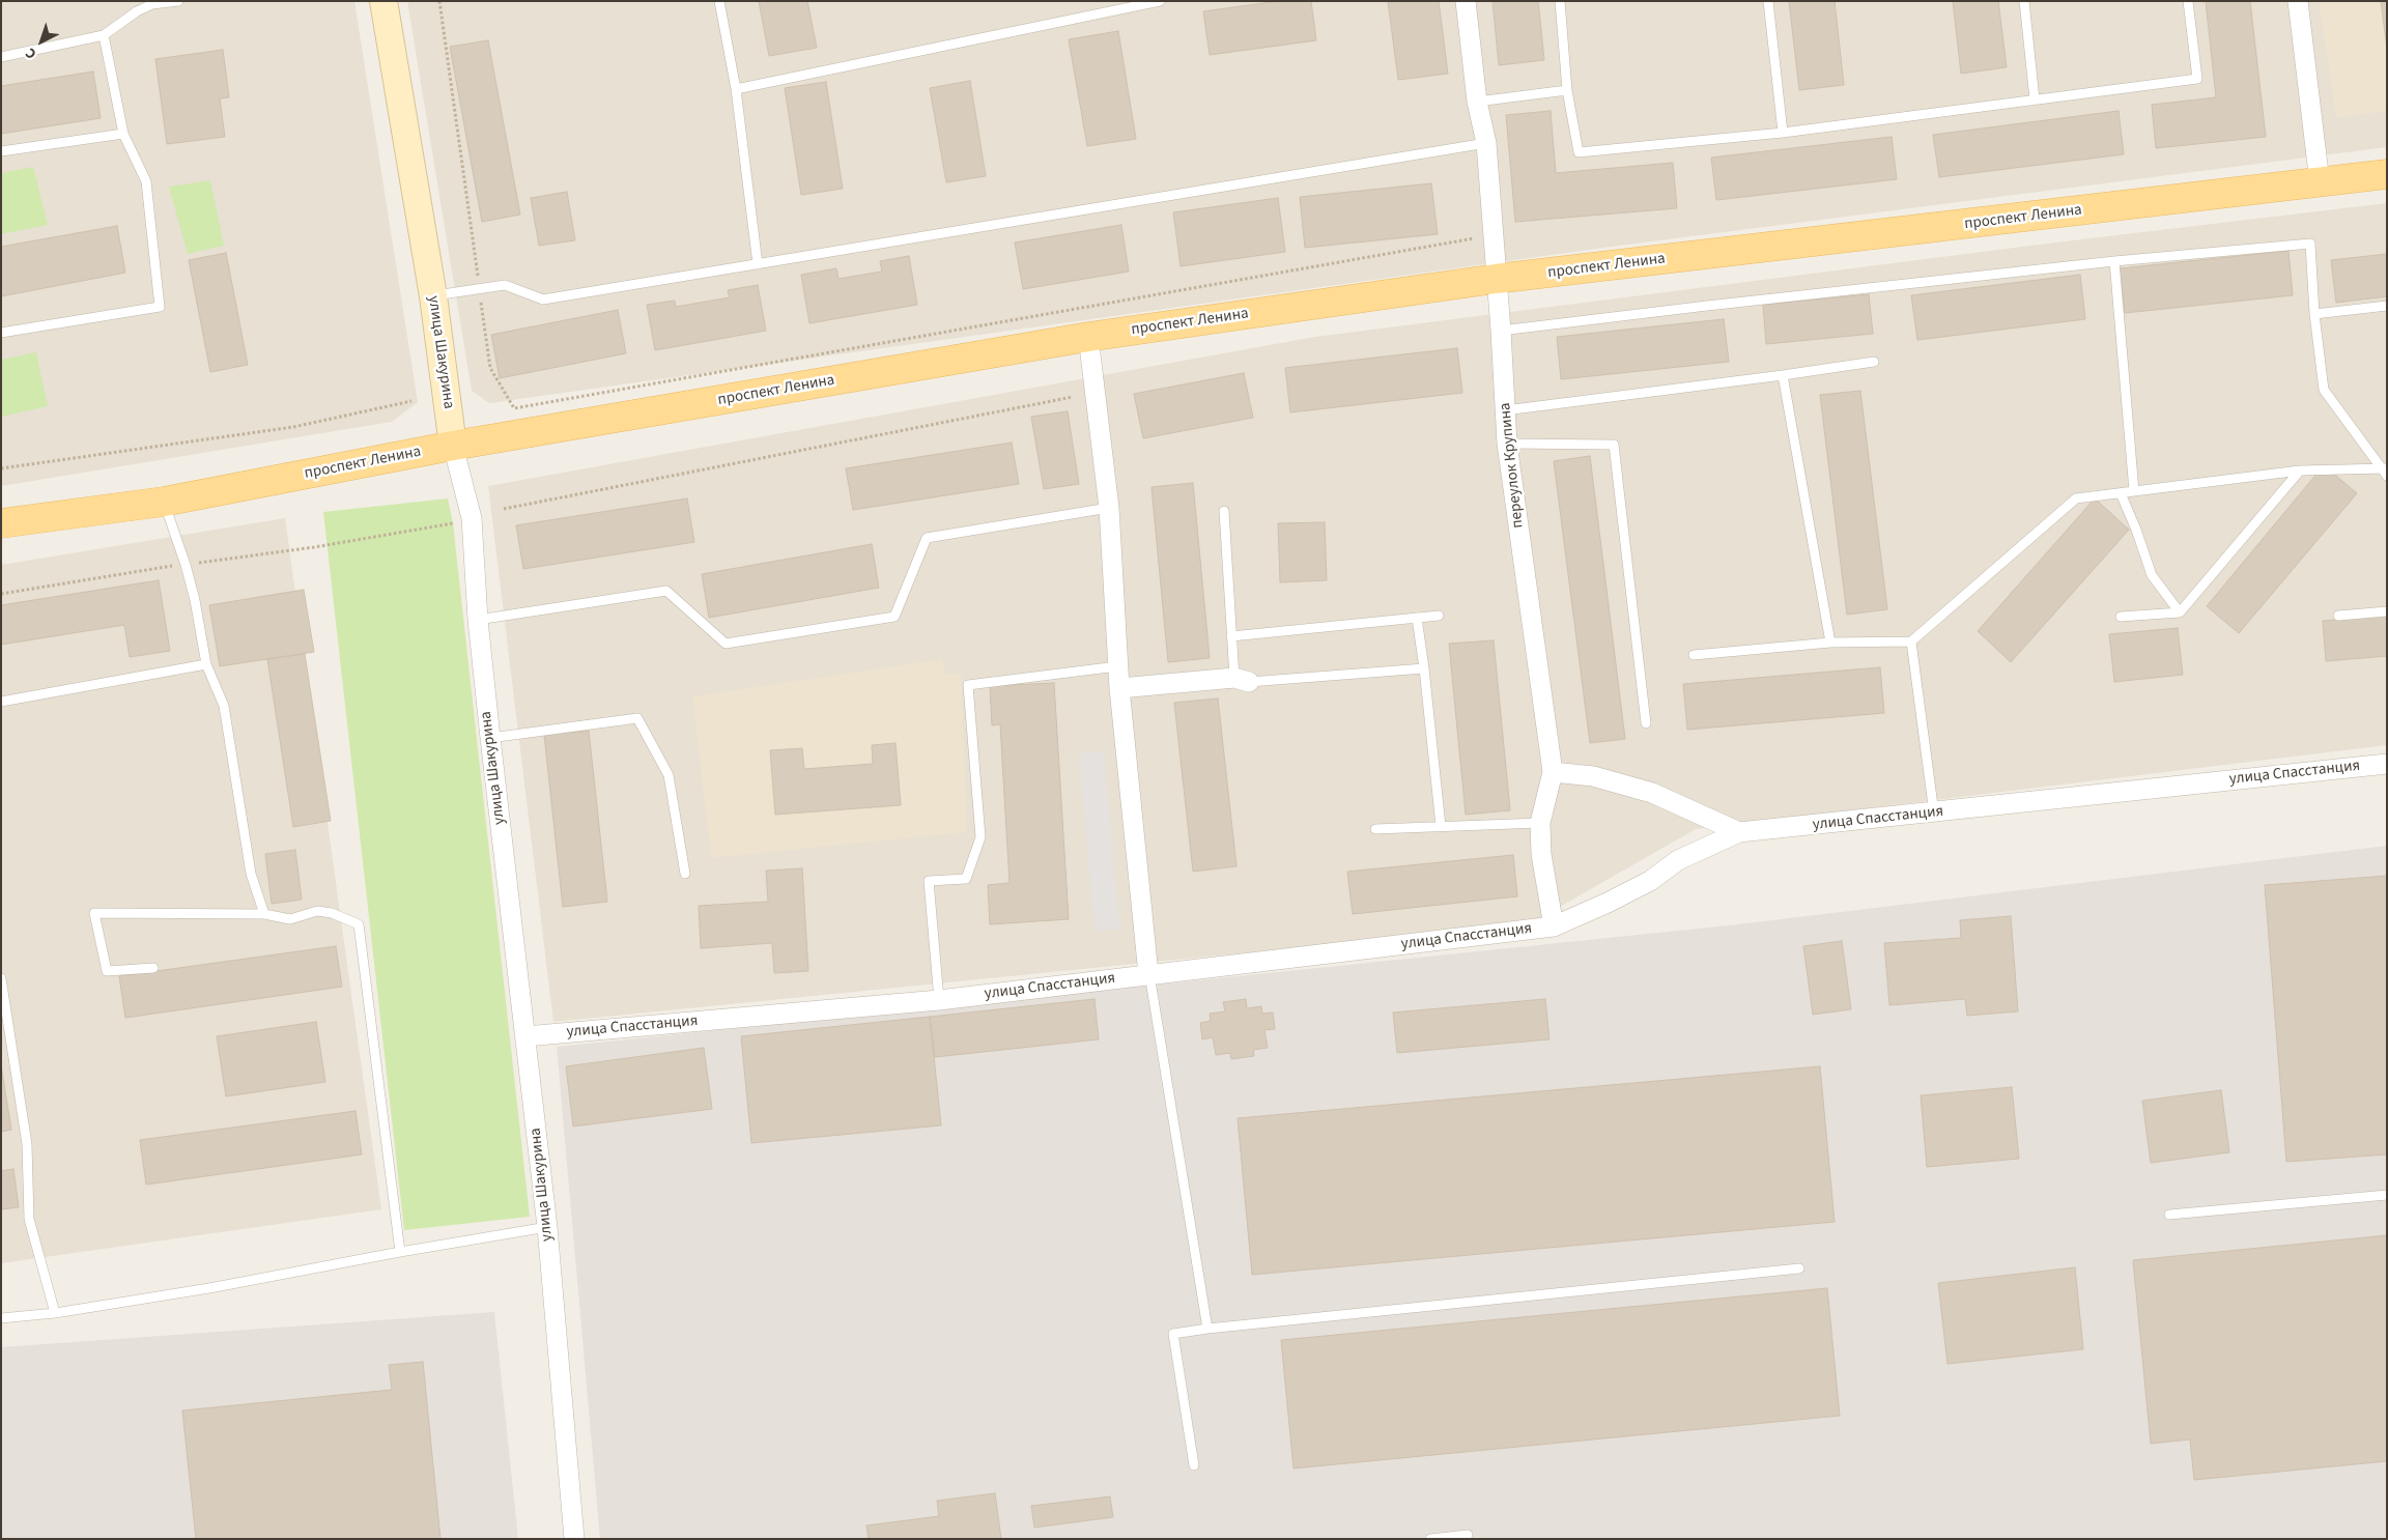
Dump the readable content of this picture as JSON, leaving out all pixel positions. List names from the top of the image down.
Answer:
{
  "streets": {
    "main road": ["проспект Ленина", "улица Шакурина"],
    "street": ["переулок Крупина", "улица Спасстанция"]
  },
  "crossings": [
    ["проспект Ленина", "улица Шакурина"],
    ["проспект Ленина", "переулок Крупина"],
    ["улица Шакурина", "улица Спасстанция"],
    ["переулок Крупина", "улица Спасстанция"]
  ],
  "north": "bottom left"
}
